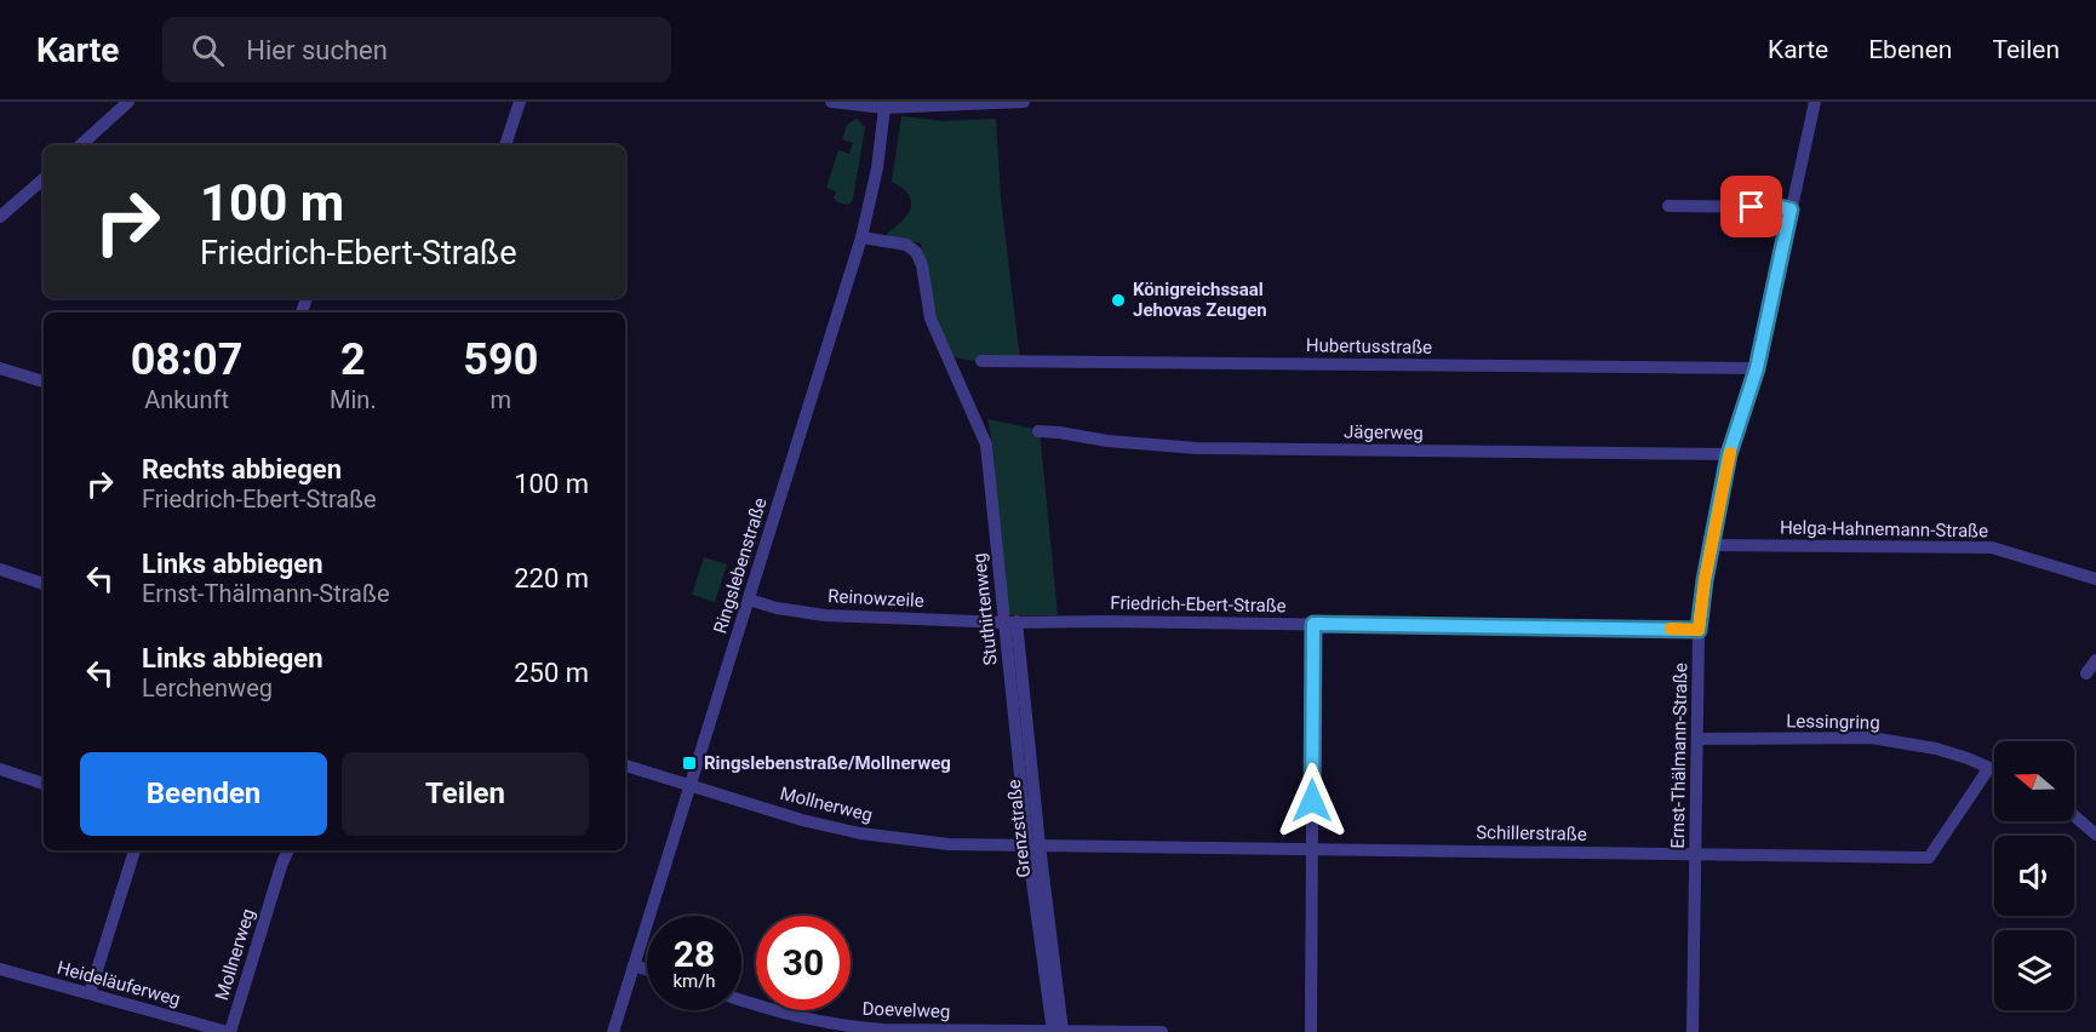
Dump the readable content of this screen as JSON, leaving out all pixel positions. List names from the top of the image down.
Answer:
{
  "streets": {
    "street": [
      "Hubertusstraße",
      "Jägerweg",
      "Helga-Hahnemann-Straße",
      "Ringslebenstraße",
      "Reinowzeile",
      "Friedrich-Ebert-Straße",
      "Stuthirtenweg",
      "Lessingring",
      "Ernst-Thälmann-Straße",
      "Mollnerweg",
      "Grenzstraße",
      "Schillerstraße",
      "Heideläuferweg",
      "Doevelweg"
    ]
  },
  "crossings": [
    ["Hubertusstraße", "Ernst-Thälmann-Straße"],
    ["Jägerweg", "Ernst-Thälmann-Straße"],
    ["Helga-Hahnemann-Straße", "Ernst-Thälmann-Straße"],
    ["Ringslebenstraße", "Reinowzeile"],
    ["Ringslebenstraße", "Stuthirtenweg"],
    ["Ringslebenstraße", "Mollnerweg"],
    ["Reinowzeile", "Friedrich-Ebert-Straße"],
    ["Reinowzeile", "Stuthirtenweg"],
    ["Friedrich-Ebert-Straße", "Stuthirtenweg"],
    ["Friedrich-Ebert-Straße", "Ernst-Thälmann-Straße"],
    ["Stuthirtenweg", "Mollnerweg"],
    ["Stuthirtenweg", "Grenzstraße"],
    ["Stuthirtenweg", "Schillerstraße"],
    ["Stuthirtenweg", "Doevelweg"],
    ["Lessingring", "Ernst-Thälmann-Straße"],
    ["Lessingring", "Schillerstraße"],
    ["Ernst-Thälmann-Straße", "Schillerstraße"],
    ["Mollnerweg", "Grenzstraße"],
    ["Mollnerweg", "Schillerstraße"],
    ["Mollnerweg", "Heideläuferweg"],
    ["Grenzstraße", "Schillerstraße"],
    ["Grenzstraße", "Doevelweg"]
  ],
  "places": {
    "other": ["Königreichssaal Jehovas Zeugen"],
    "transit": ["Ringslebenstraße/Mollnerweg"]
  },
  "north": "left",
  "page": {
    "header": "Karte",
    "search": "Hier suchen",
    "nav": ["Karte", "Ebenen", "Teilen"],
    "turn": ["100 m", "Friedrich-Ebert-Straße"],
    "eta": [
      "08:07",
      "Ankunft",
      "2",
      "Min.",
      "590",
      "m"
    ],
    "list": [
      {
        "name": "Rechts abbiegen",
        "note": "Friedrich-Ebert-Straße",
        "value": "100 m"
      },
      {
        "name": "Links abbiegen",
        "note": "Ernst-Thälmann-Straße",
        "value": "220 m"
      },
      {
        "name": "Links abbiegen",
        "note": "Lerchenweg",
        "value": "250 m"
      }
    ],
    "buttons": ["Beenden", "Teilen"],
    "speed": "28 km/h",
    "limit": "30"
  }
}
